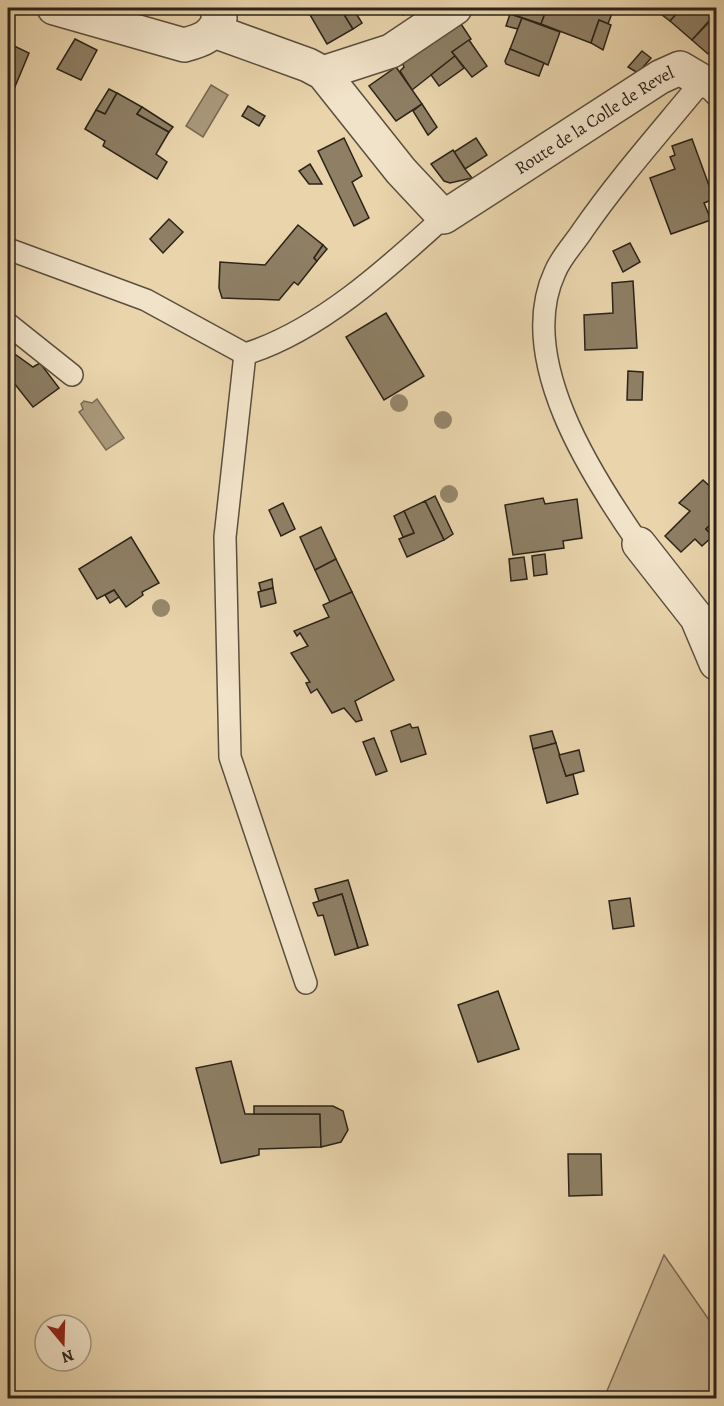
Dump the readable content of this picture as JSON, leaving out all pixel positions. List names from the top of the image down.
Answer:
{
  "streets": {
    "street": ["Route de la Colle de Revel"]
  },
  "north": "bottom"
}
